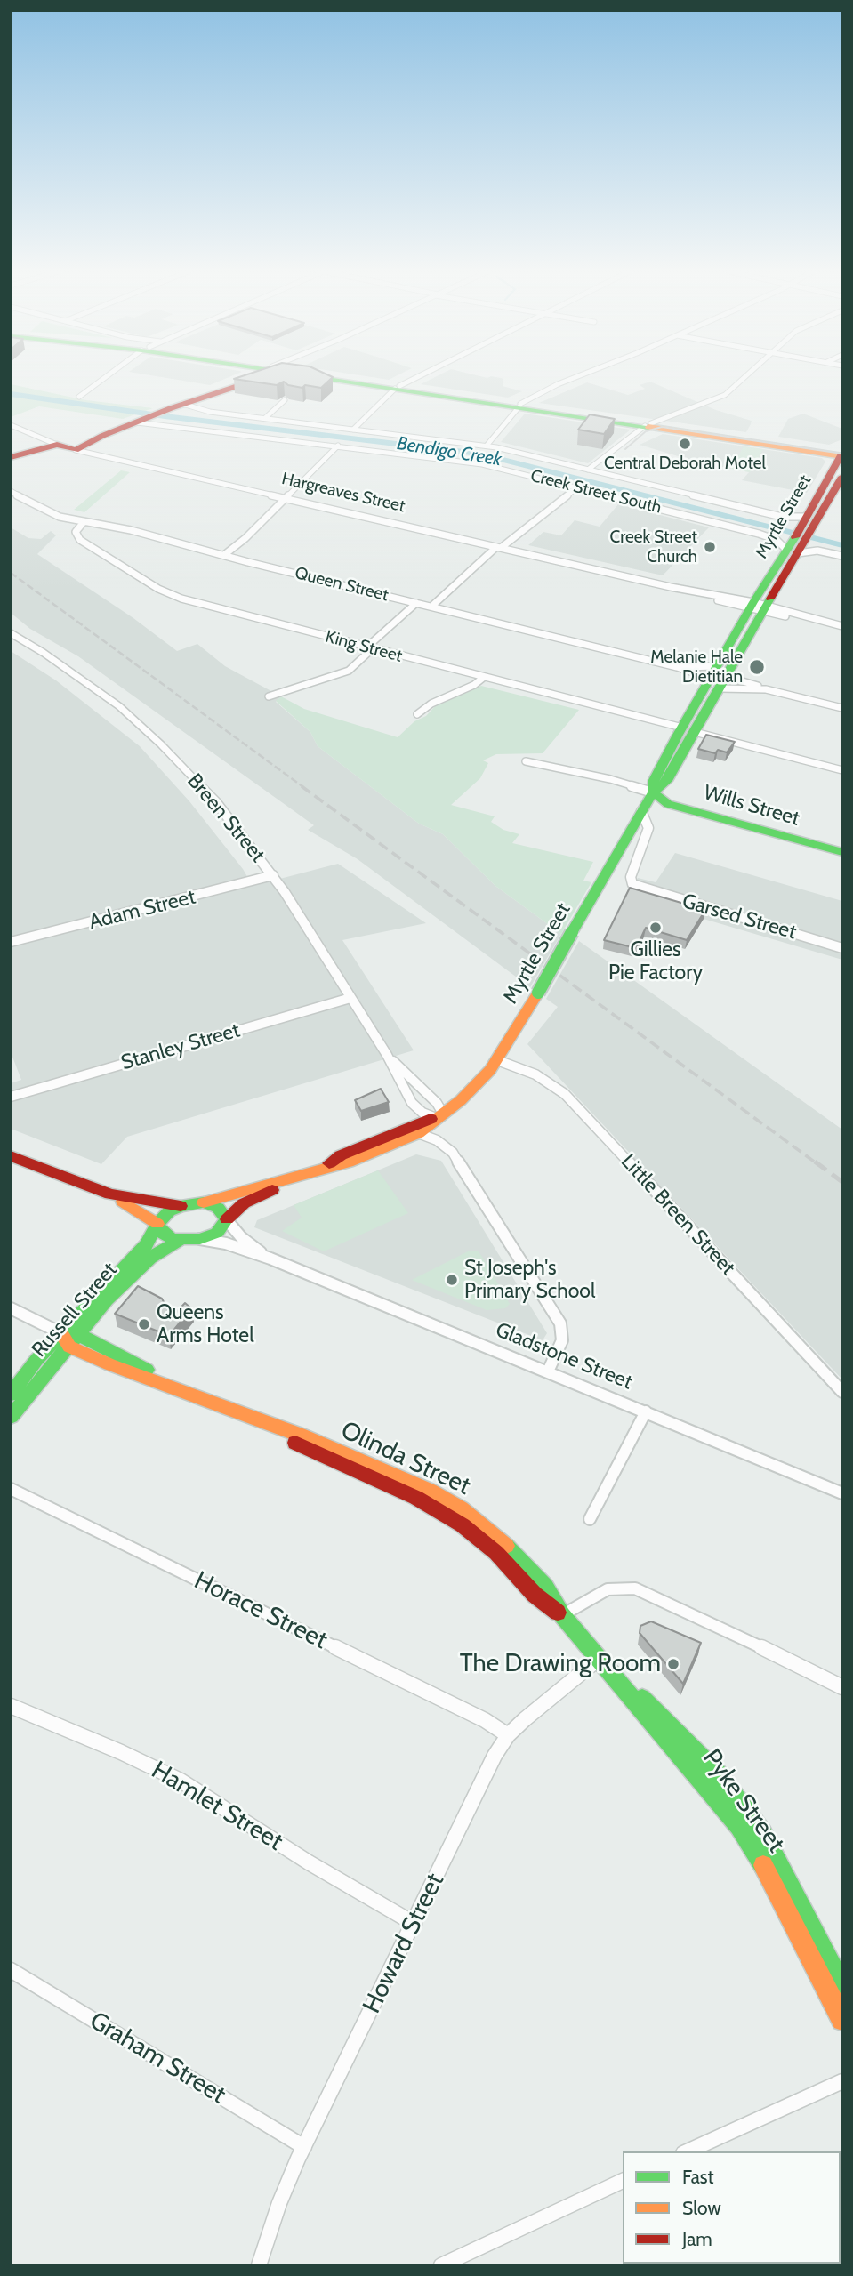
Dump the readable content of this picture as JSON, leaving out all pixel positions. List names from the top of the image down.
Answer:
{
  "streets": {
    "main road": [
      "Hargreaves Street",
      "Myrtle Street",
      "Wills Street",
      "Russell Street",
      "Olinda Street",
      "Pyke Street"
    ],
    "street": [
      "Creek Street South",
      "Queen Street",
      "King Street",
      "Breen Street",
      "Adam Street",
      "Garsed Street",
      "Stanley Street",
      "Little Breen Street",
      "Gladstone Street",
      "Horace Street",
      "Hamlet Street",
      "Howard Street",
      "Graham Street"
    ]
  },
  "crossings": [
    ["Creek Street South", "Myrtle Street"],
    ["Hargreaves Street", "Myrtle Street"],
    ["Myrtle Street", "Queen Street"],
    ["Myrtle Street", "King Street"],
    ["Myrtle Street", "Wills Street"],
    ["Myrtle Street", "Breen Street"],
    ["Myrtle Street", "Garsed Street"],
    ["Myrtle Street", "Little Breen Street"],
    ["Myrtle Street", "Russell Street"],
    ["Myrtle Street", "Gladstone Street"],
    ["Queen Street", "King Street"],
    ["Breen Street", "Adam Street"],
    ["Breen Street", "Stanley Street"],
    ["Russell Street", "Olinda Street"],
    ["Olinda Street", "Pyke Street"],
    ["Horace Street", "Howard Street"],
    ["Pyke Street", "Howard Street"],
    ["Hamlet Street", "Howard Street"],
    ["Howard Street", "Graham Street"]
  ],
  "water": ["Bendigo Creek"],
  "places": [
    "Central Deborah Motel",
    "Creek Street Church",
    "Melanie Hale Dietitian",
    "Gillies Pie Factory",
    "St Joseph's Primary School",
    "Queens Arms Hotel",
    "The Drawing Room"
  ],
  "legend": ["Fast", "Slow", "Jam"]
}
